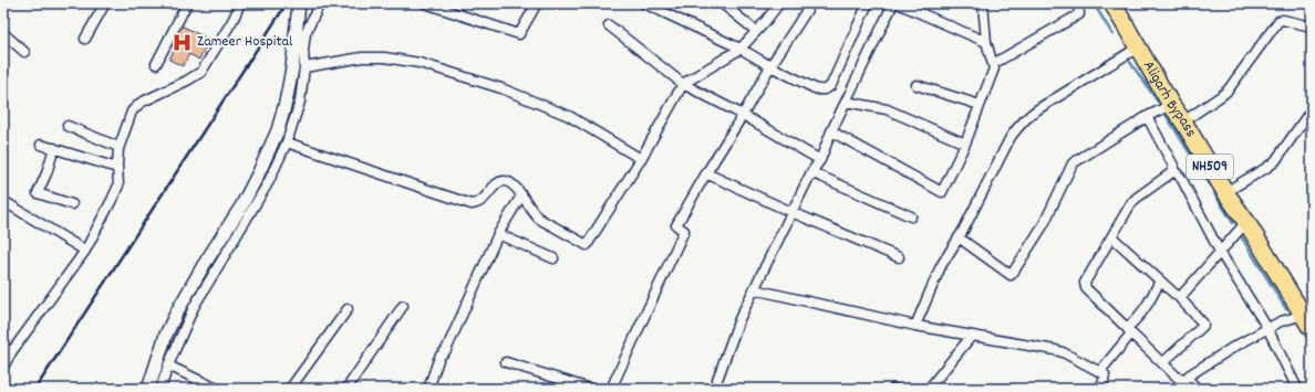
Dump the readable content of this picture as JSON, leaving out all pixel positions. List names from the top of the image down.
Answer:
{
  "streets": {
    "highway": ["Aligarh Bypass", "NH509"]
  },
  "places": {
    "hospital": ["Zameer Hospital"]
  }
}
